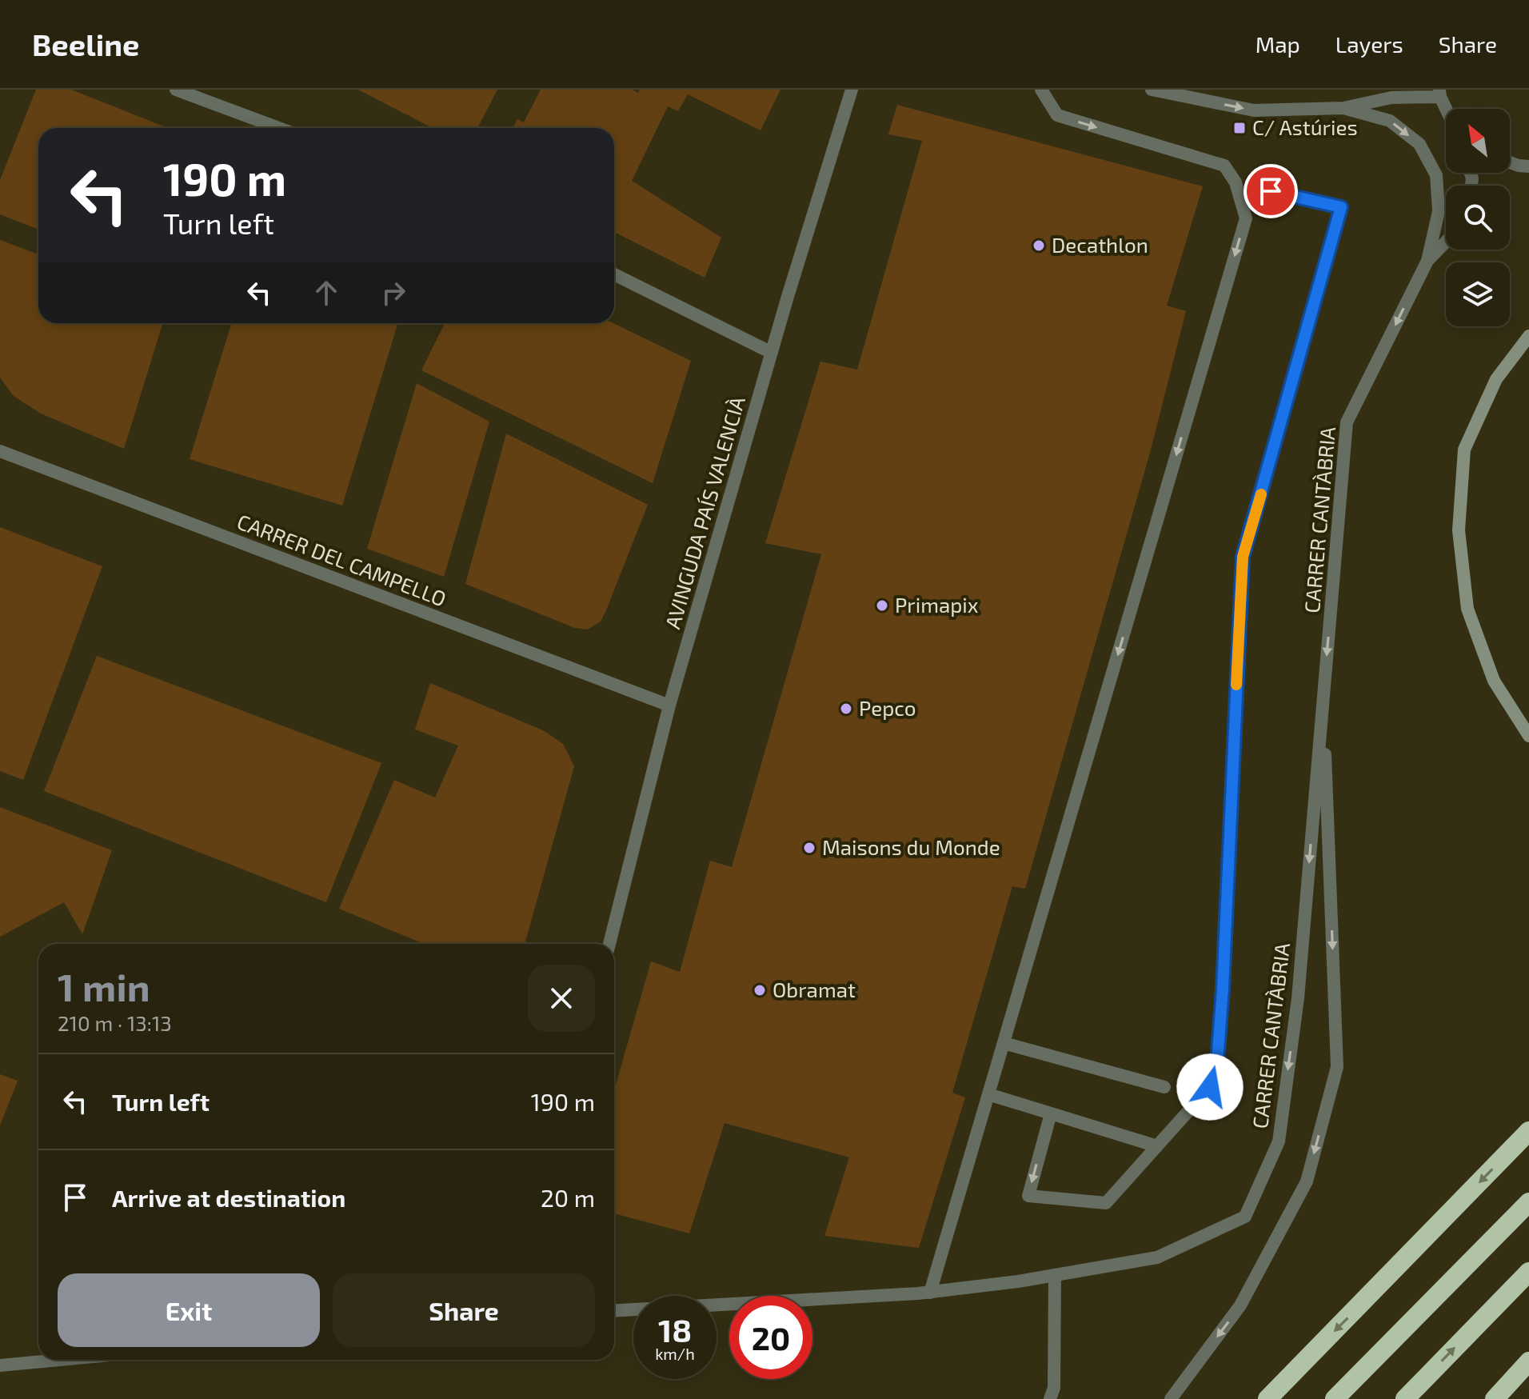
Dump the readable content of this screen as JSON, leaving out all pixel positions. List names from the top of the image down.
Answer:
{
  "streets": {
    "street": ["AVINGUDA PAÍS VALENCIÀ", "CARRER CANTÀBRIA", "CARRER DEL CAMPELLO"]
  },
  "crossings": [
    ["AVINGUDA PAÍS VALENCIÀ", "CARRER DEL CAMPELLO"]
  ],
  "places": {
    "transit": ["C/ Astúries"],
    "other": [
      "Decathlon",
      "Primapix",
      "Pepco",
      "Maisons du Monde",
      "Obramat"
    ]
  },
  "north": "top left",
  "page": {
    "header": "Beeline",
    "nav": ["Map", "Layers", "Share"],
    "turn": ["190 m", "Turn left"],
    "heading": ["1 min", "210 m · 13:13"],
    "list": [
      {
        "name": "Turn left",
        "value": "190 m"
      },
      {
        "name": "Arrive at destination",
        "value": "20 m"
      }
    ],
    "buttons": ["Exit", "Share"],
    "speed": "18 km/h",
    "limit": "20"
  }
}
